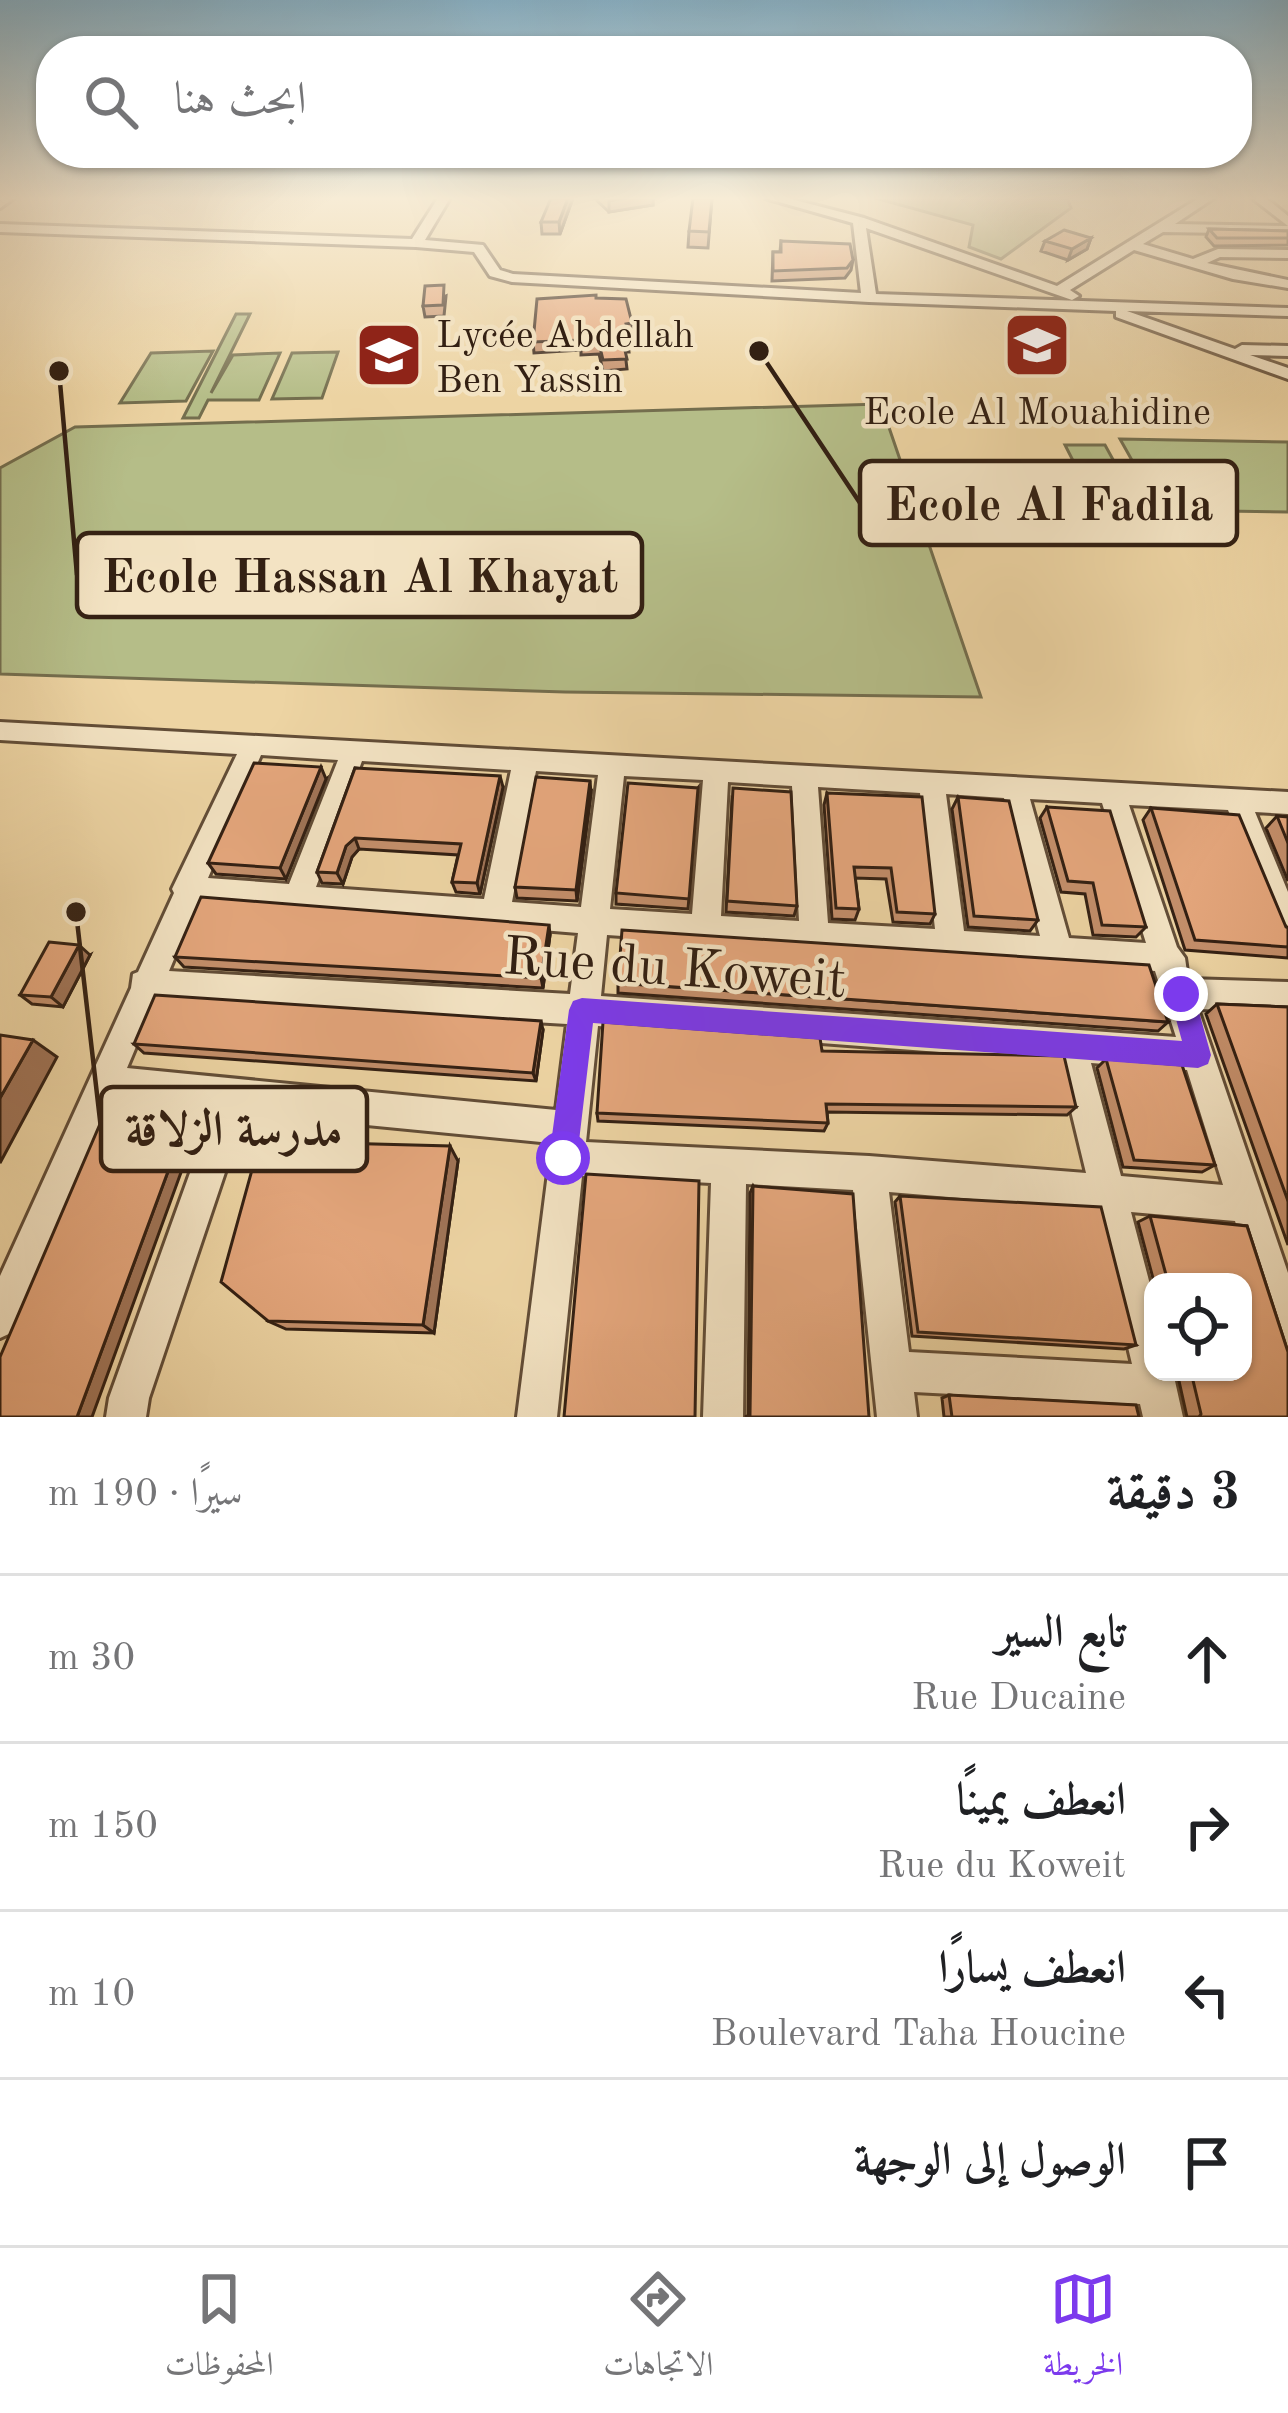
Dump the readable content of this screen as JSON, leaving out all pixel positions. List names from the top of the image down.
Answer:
{
  "streets": {
    "street": ["Rue du Koweit"]
  },
  "places": {
    "school or university": ["Ecole Al Mouahidine", "Lycée Abdellah Ben Yassin"],
    "other": ["Ecole Al Fadila", "Ecole Hassan Al Khayat", "مدرسة الزلاقة"]
  },
  "page": {
    "search": "ابحث هنا",
    "heading": ["3 دقيقة", "سيرًا · 190 m"],
    "list": [
      ["تابع السير", "Rue Ducaine", "30 m"],
      ["انعطف يمينًا", "Rue du Koweit", "150 m"],
      ["انعطف يسارًا", "Boulevard Taha Houcine", "10 m"],
      "الوصول إلى الوجهة"
    ],
    "nav": ["الخريطة", "الاتجاهات", "المحفوظات"]
  }
}
